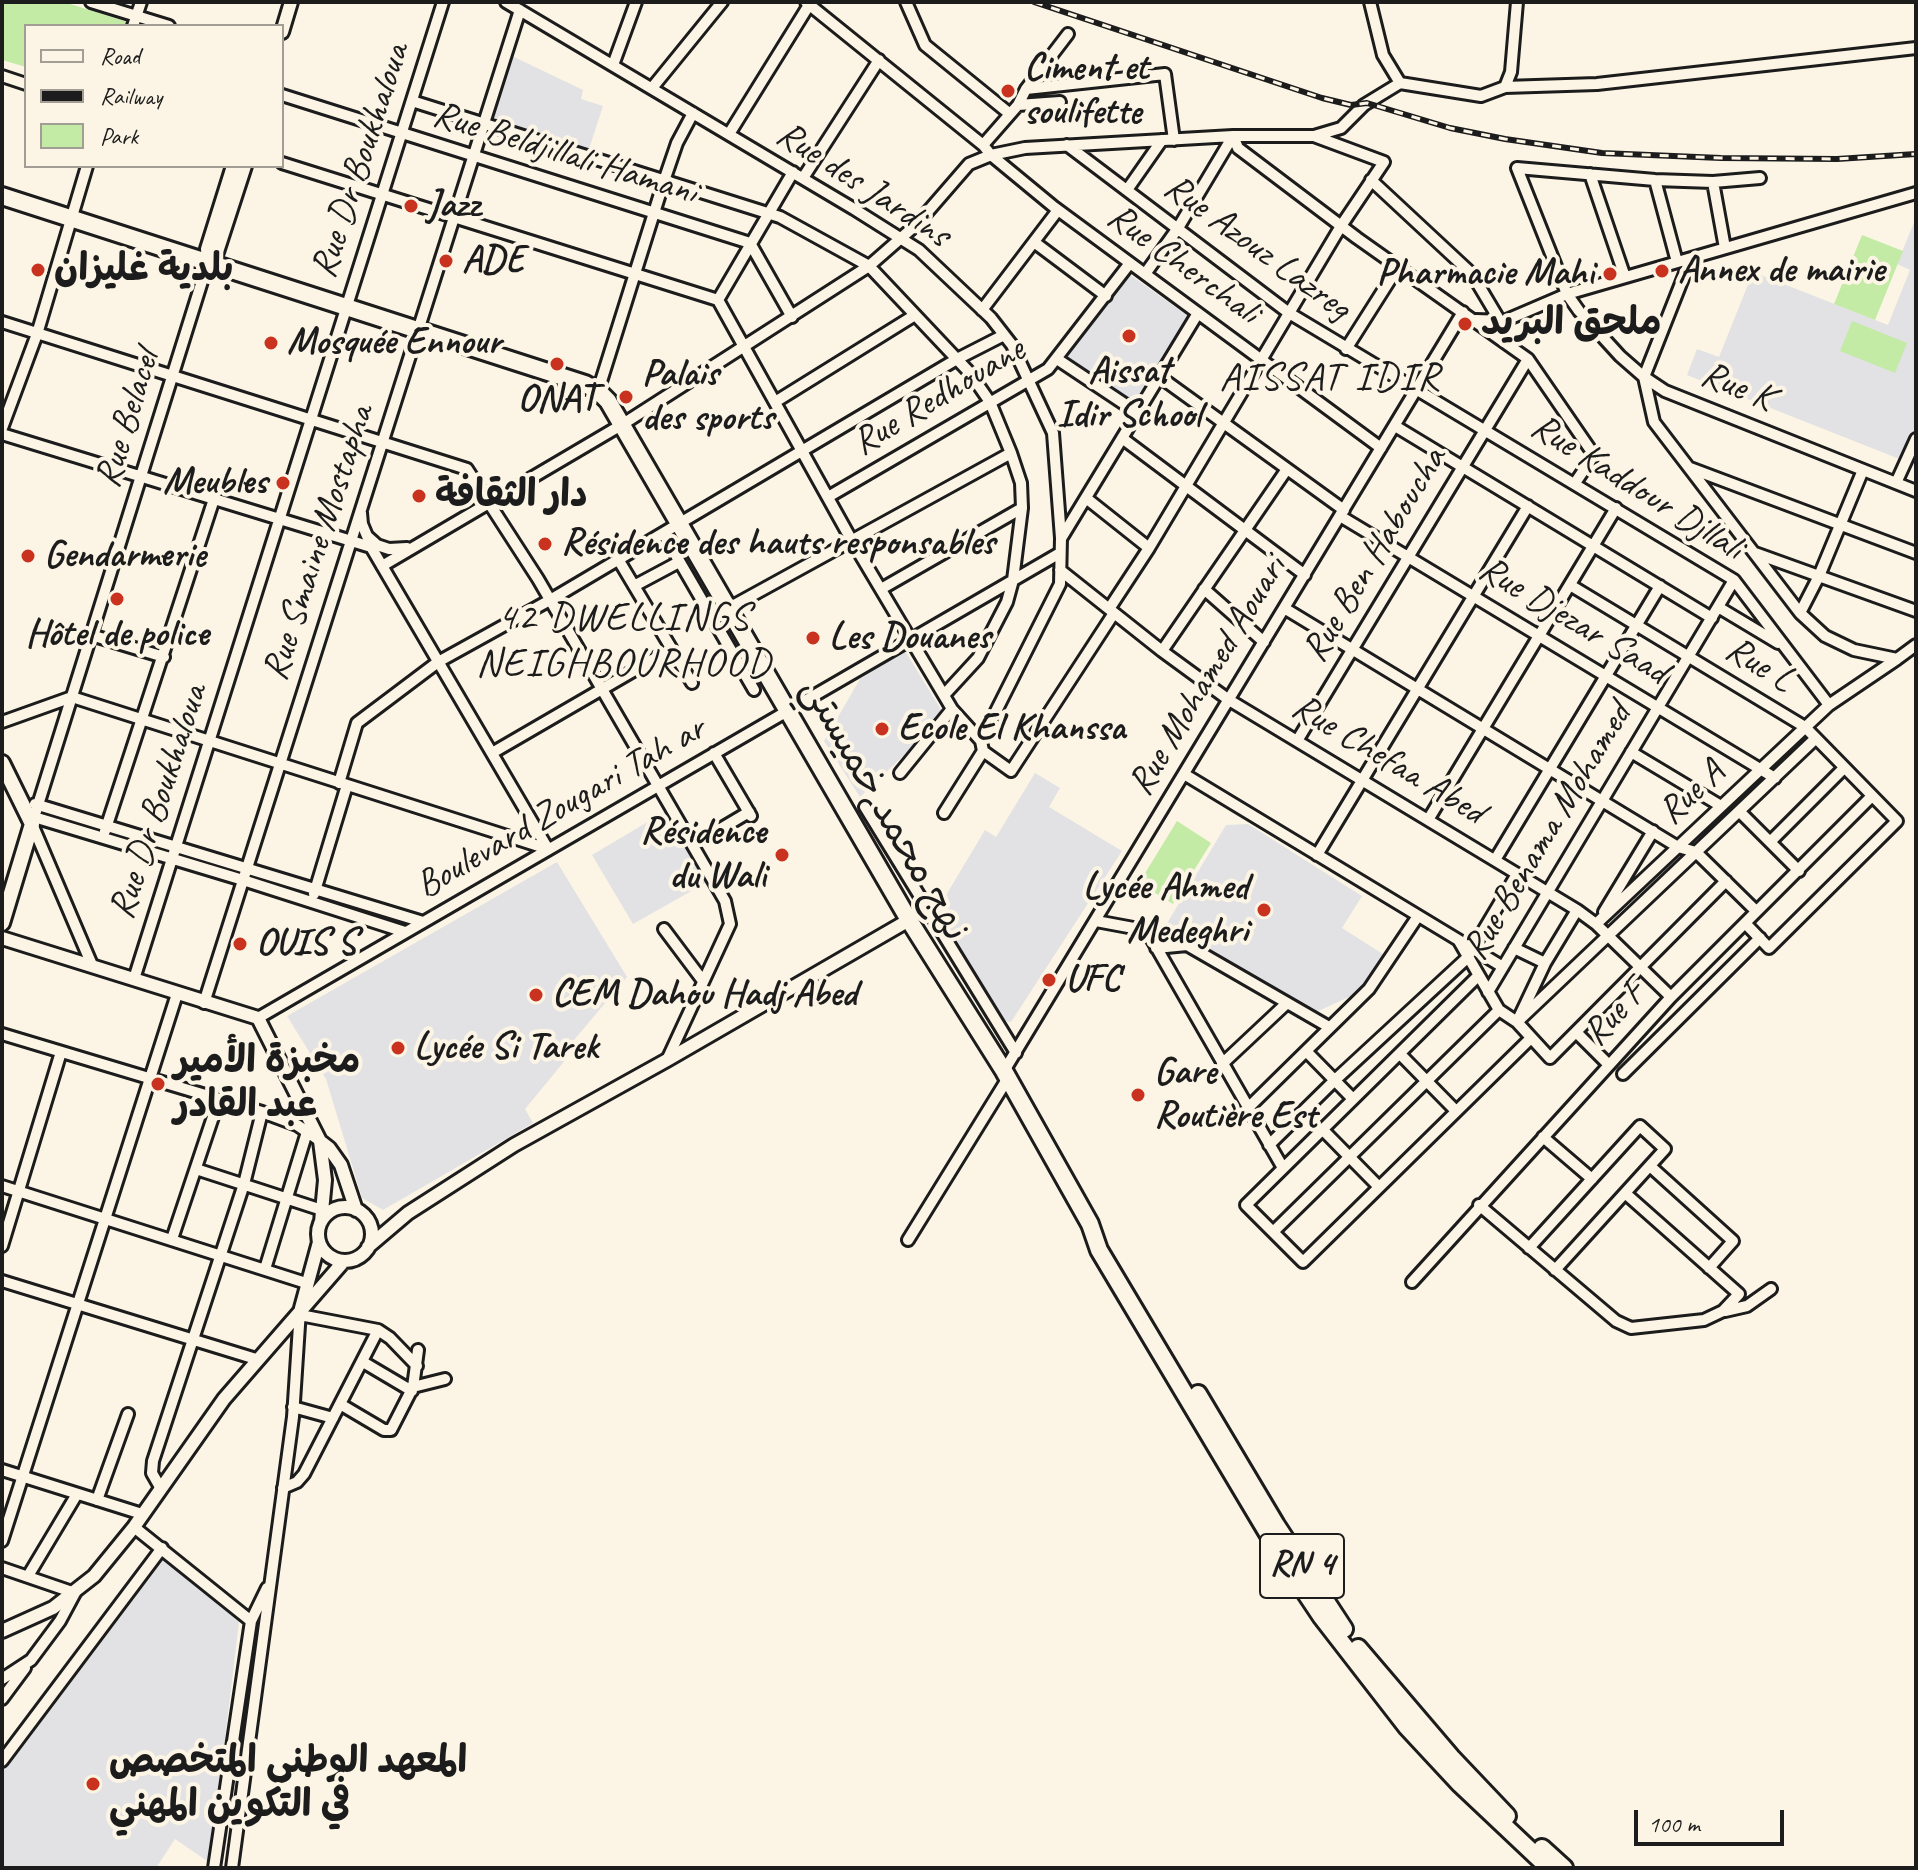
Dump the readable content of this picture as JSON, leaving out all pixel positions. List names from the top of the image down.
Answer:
{
  "streets": {
    "main road": ["نهج محمد خميستي", "RN 4"],
    "street": [
      "Rue Beldjillali Hamani",
      "Rue Dr Boukhaloua",
      "Rue des Jardins",
      "Rue Azouz Lazreg",
      "Rue Cherchali",
      "Rue K",
      "Rue Redhouane",
      "Rue Belacel",
      "Rue Kaddour Djllali",
      "Rue Smaine Mostapha",
      "Rue Ben Haboucha",
      "Rue Djezar Saad",
      "Rue L",
      "Rue Mohamed Aouari",
      "Rue Chefaa Abed",
      "Rue A",
      "Boulevard Zougari Tah ar",
      "Rue Benama Mohamed",
      "Rue F"
    ]
  },
  "crossings": [
    ["Rue Beldjillali Hamani", "Rue Dr Boukhaloua"],
    ["Rue Beldjillali Hamani", "Rue Smaine Mostapha"],
    ["Rue des Jardins", "Rue Redhouane"],
    ["Rue des Jardins", "Rue Smaine Mostapha"],
    ["Rue des Jardins", "Rue Chefaa Abed"],
    ["Rue des Jardins", "Boulevard Zougari Tah ar"],
    ["Rue Azouz Lazreg", "Rue Kaddour Djllali"],
    ["Rue Azouz Lazreg", "Rue Mohamed Aouari"],
    ["Rue Cherchali", "Rue Redhouane"],
    ["Rue Cherchali", "Rue Mohamed Aouari"],
    ["Rue Kaddour Djllali", "Rue Ben Haboucha"],
    ["Rue Kaddour Djllali", "Rue Mohamed Aouari"],
    ["Rue Kaddour Djllali", "Rue A"],
    ["Rue Kaddour Djllali", "Rue Benama Mohamed"],
    ["Rue Ben Haboucha", "Rue Djezar Saad"],
    ["Rue Ben Haboucha", "Rue Chefaa Abed"],
    ["Rue Djezar Saad", "Rue Mohamed Aouari"],
    ["Rue Djezar Saad", "Rue A"],
    ["Rue Djezar Saad", "Rue Benama Mohamed"],
    ["Rue L", "Rue A"],
    ["Rue L", "Rue Benama Mohamed"],
    ["Rue L", "Rue F"],
    ["Rue Mohamed Aouari", "Rue Chefaa Abed"],
    ["Rue Mohamed Aouari", "نهج محمد خميستي"],
    ["Rue Chefaa Abed", "Rue A"],
    ["Rue Chefaa Abed", "Rue Benama Mohamed"],
    ["Rue Chefaa Abed", "Rue F"],
    ["Boulevard Zougari Tah ar", "نهج محمد خميستي"],
    ["نهج محمد خميستي", "RN 4"]
  ],
  "districts": ["AISSAT IDIR", "42 DWELLINGS NEIGHBOURHOOD"],
  "places": [
    "Ciment et soulifette",
    "Jazz",
    "ADE",
    "بلدية غليزان",
    "Annex de mairie",
    "Pharmacie Mahi",
    "ملحق البريد",
    "Aissat Idir School",
    "Mosquée Ennour",
    "ONAT",
    "Palais des sports",
    "Meubles",
    "دار الثقافة",
    "Résidence des hauts responsables",
    "Gendarmerie",
    "Hôtel de police",
    "Les Douanes",
    "Ecole El Khanssa",
    "Résidence du Wali",
    "Lycée Ahmed Medeghri",
    "OUIS S",
    "UFC",
    "CEM Dahou Hadj Abed",
    "Lycée Si Tarek",
    "مخبزة الأمير عبد القادر",
    "Gare Routière Est",
    "المعهد الوطني المتخصص في التكوين المهني"
  ],
  "legend": ["Road", "Railway", "Park"],
  "scale_bar": "100 m"
}
